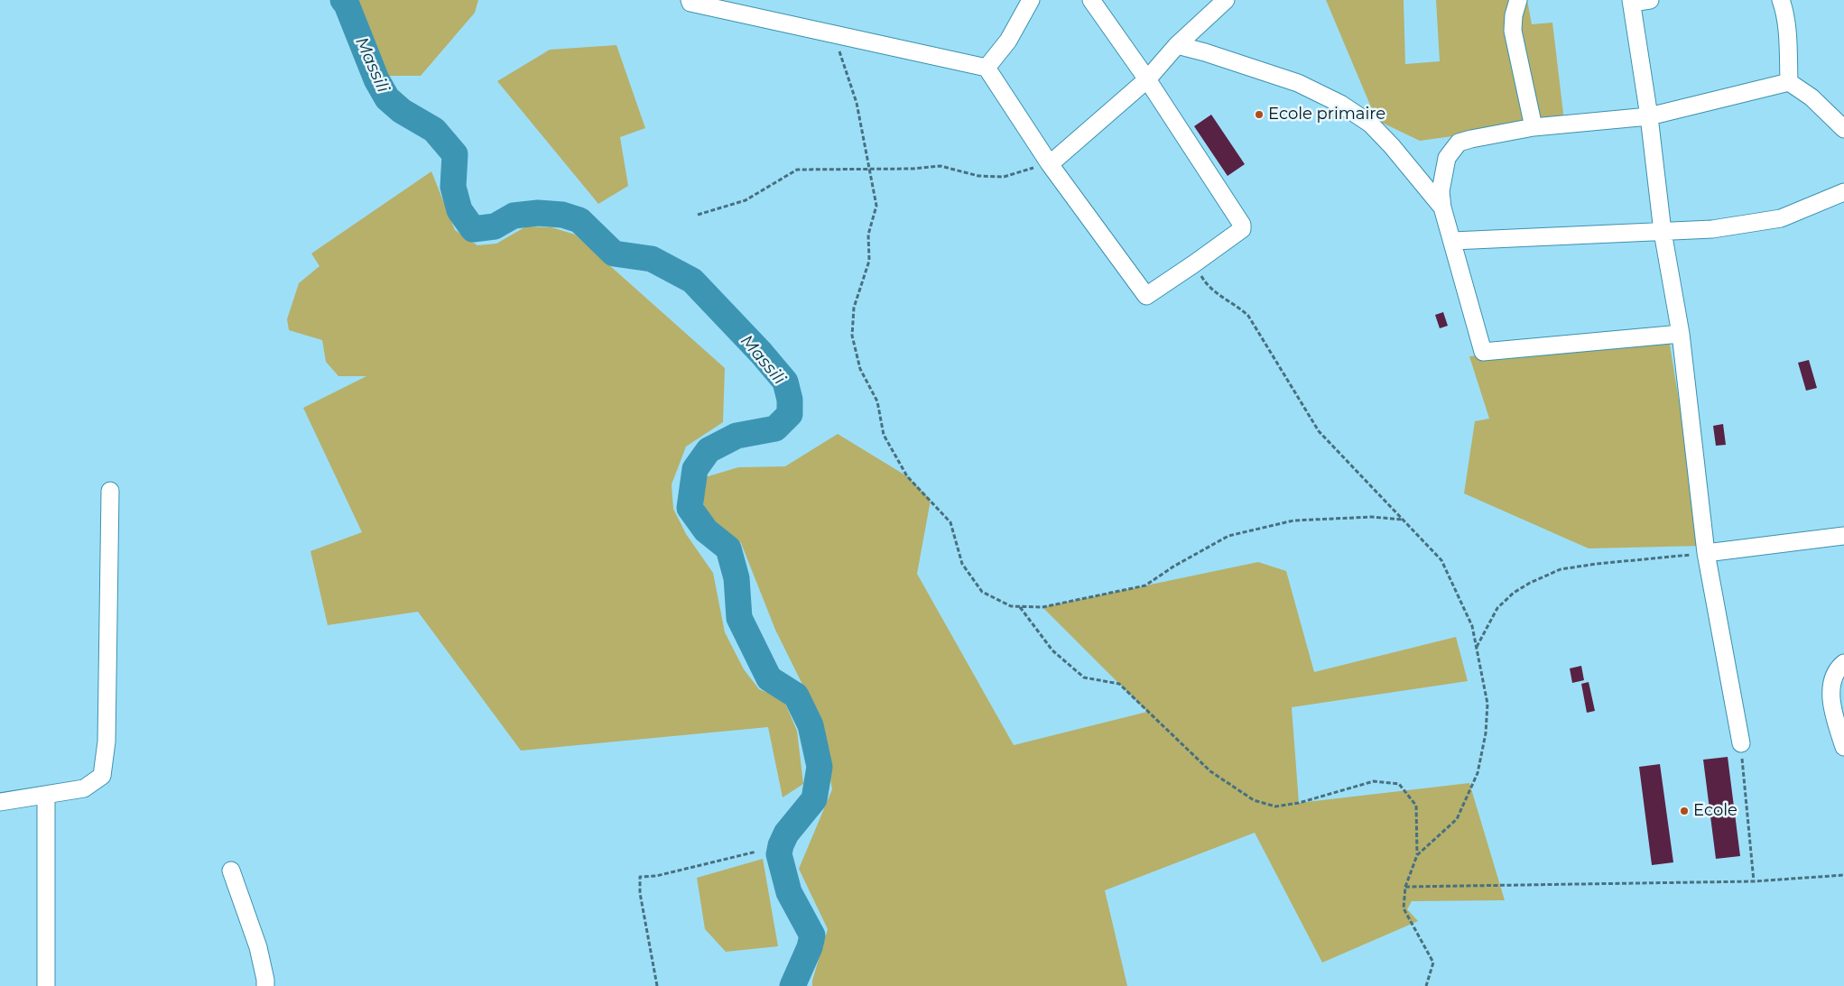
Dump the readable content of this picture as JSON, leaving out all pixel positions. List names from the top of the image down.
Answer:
{
  "water": ["Massili"],
  "places": ["Ecole primaire", "Ecole"]
}
